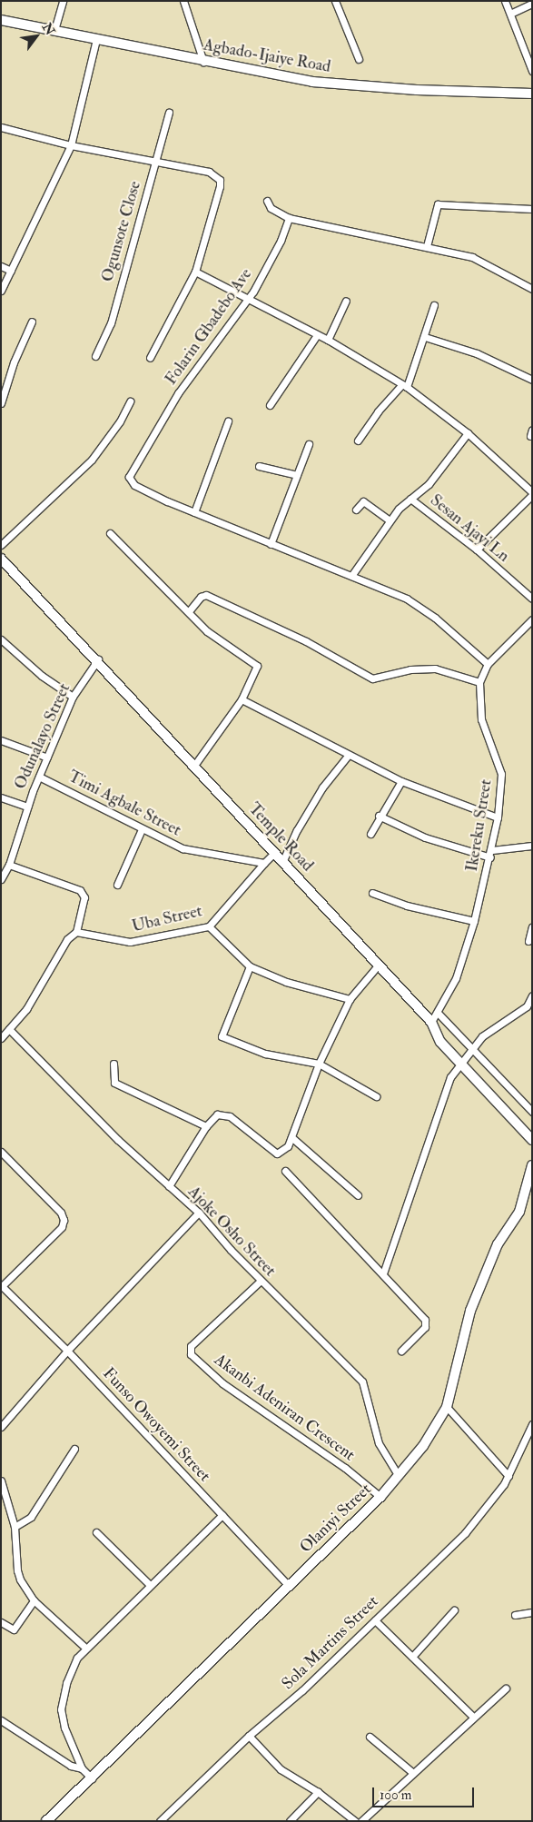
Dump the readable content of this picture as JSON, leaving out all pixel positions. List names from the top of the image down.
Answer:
{
  "streets": {
    "street": [
      "Agbado-Ijaiye Road",
      "Ogunsote Close",
      "Folarin Gbadebo Ave",
      "Sesan Ajayi Ln",
      "Odunalayo Street",
      "Timi Agbale Street",
      "Ikereku Street",
      "Temple Road",
      "Uba Street",
      "Ajoke Osho Street",
      "Akanbi Adeniran Crescent",
      "Funso Owoyemi Street",
      "Olaniyi Street",
      "Sola Martins Street"
    ]
  },
  "crossings": [
    ["Odunalayo Street", "Timi Agbale Street"],
    ["Odunalayo Street", "Temple Road"],
    ["Timi Agbale Street", "Uba Street"],
    ["Ikereku Street", "Temple Road"],
    ["Ajoke Osho Street", "Akanbi Adeniran Crescent"],
    ["Ajoke Osho Street", "Olaniyi Street"],
    ["Akanbi Adeniran Crescent", "Olaniyi Street"],
    ["Funso Owoyemi Street", "Olaniyi Street"]
  ],
  "scale_bar": "100 m",
  "north": "top right"
}
